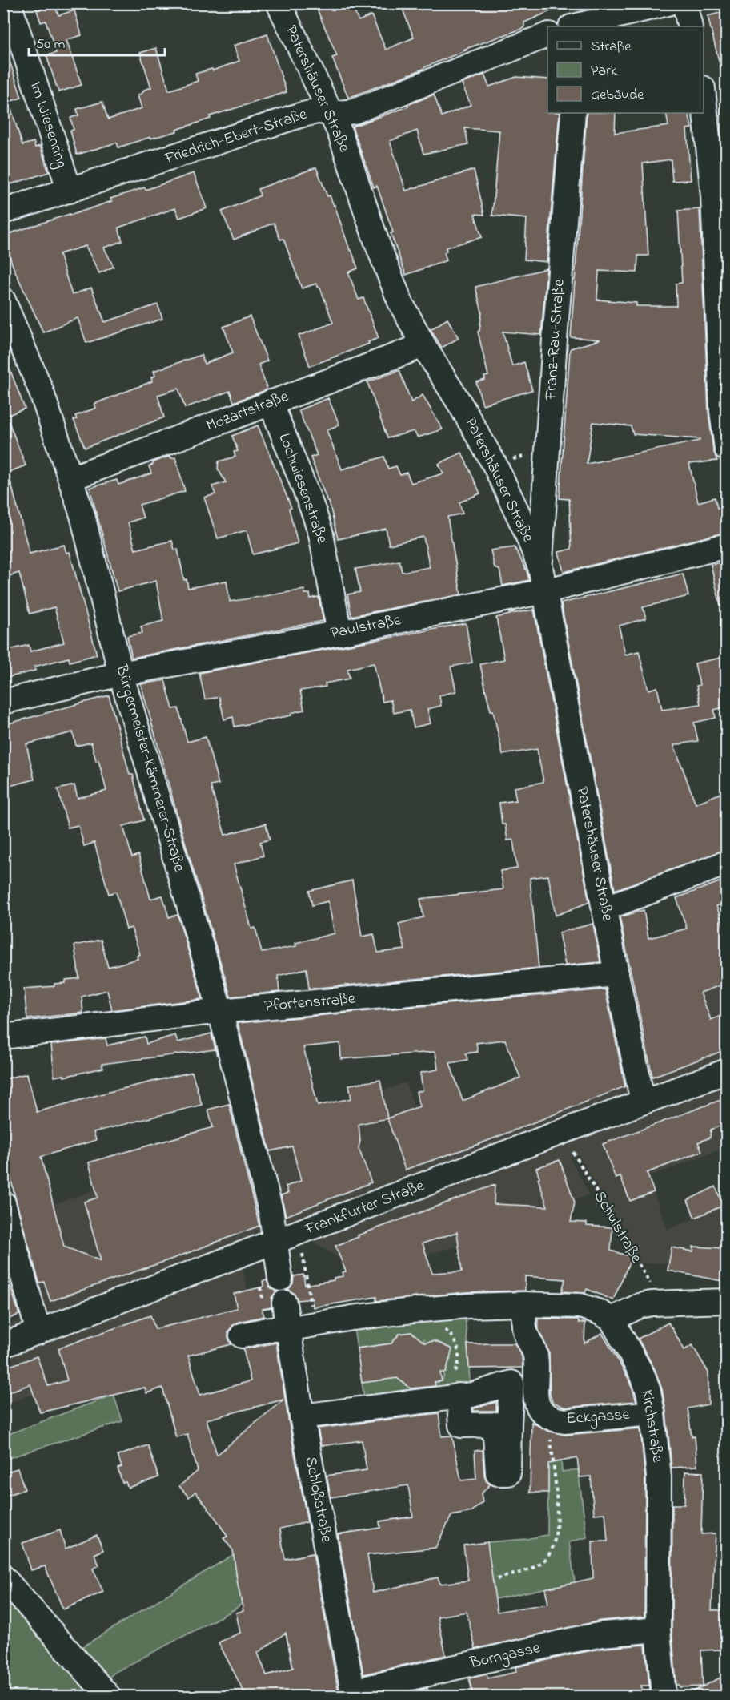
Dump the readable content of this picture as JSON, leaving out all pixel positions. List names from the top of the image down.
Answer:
{
  "streets": {
    "street": [
      "Patershäuser Straße",
      "Im Wiesenring",
      "Friedrich-Ebert-Straße",
      "Franz-Rau-Straße",
      "Mozartstraße",
      "Lochwiesenstraße",
      "Paulstraße",
      "Bürgermeister-Kämmerer-Straße",
      "Pfortenstraße",
      "Frankfurter Straße",
      "Eckgasse",
      "Kirchstraße",
      "Schloßstraße",
      "Borngasse"
    ],
    "path": ["Schulstraße"]
  },
  "crossings": [
    ["Patershäuser Straße", "Friedrich-Ebert-Straße"],
    ["Patershäuser Straße", "Franz-Rau-Straße"],
    ["Patershäuser Straße", "Mozartstraße"],
    ["Patershäuser Straße", "Paulstraße"],
    ["Patershäuser Straße", "Pfortenstraße"],
    ["Patershäuser Straße", "Frankfurter Straße"],
    ["Im Wiesenring", "Friedrich-Ebert-Straße"],
    ["Mozartstraße", "Lochwiesenstraße"],
    ["Mozartstraße", "Bürgermeister-Kämmerer-Straße"],
    ["Lochwiesenstraße", "Paulstraße"],
    ["Paulstraße", "Bürgermeister-Kämmerer-Straße"],
    ["Bürgermeister-Kämmerer-Straße", "Pfortenstraße"],
    ["Bürgermeister-Kämmerer-Straße", "Frankfurter Straße"],
    ["Eckgasse", "Kirchstraße"],
    ["Kirchstraße", "Borngasse"],
    ["Schloßstraße", "Borngasse"]
  ],
  "legend": ["Straße", "Park", "Gebäude"],
  "scale_bar": "50 m"
}
